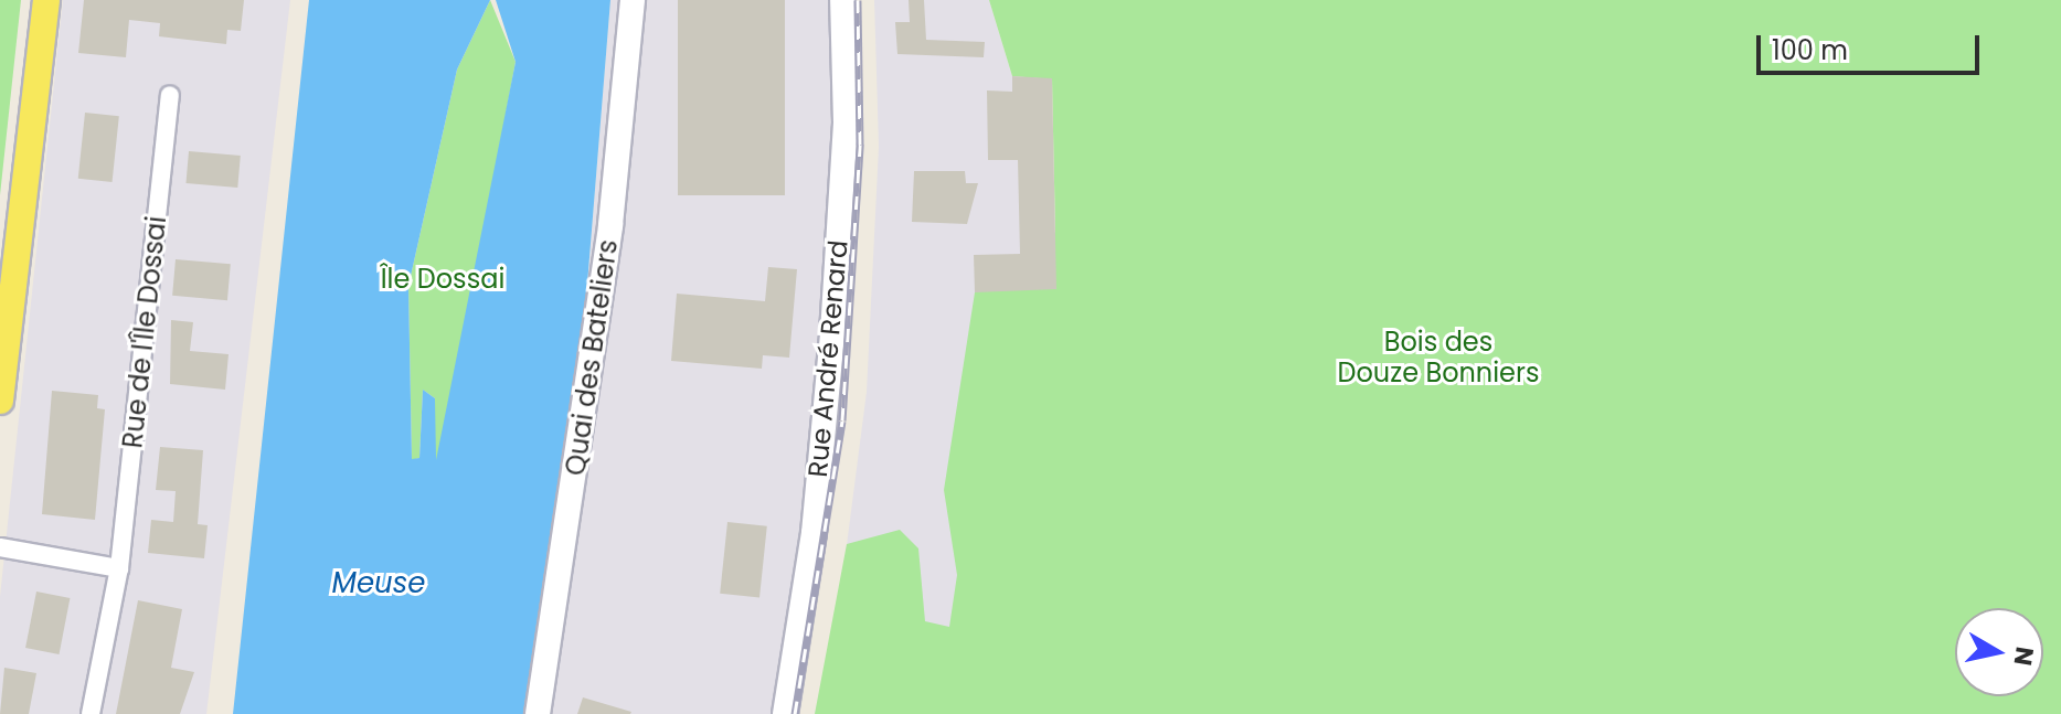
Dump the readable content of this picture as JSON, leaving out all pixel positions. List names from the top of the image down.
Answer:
{
  "streets": {
    "street": ["Rue de l'Île Dossai", "Quai des Bateliers", "Rue André Renard"]
  },
  "water": ["Meuse"],
  "parks": ["Île Dossai", "Bois des Douze Bonniers"],
  "scale_bar": "100 m",
  "north": "right"
}
